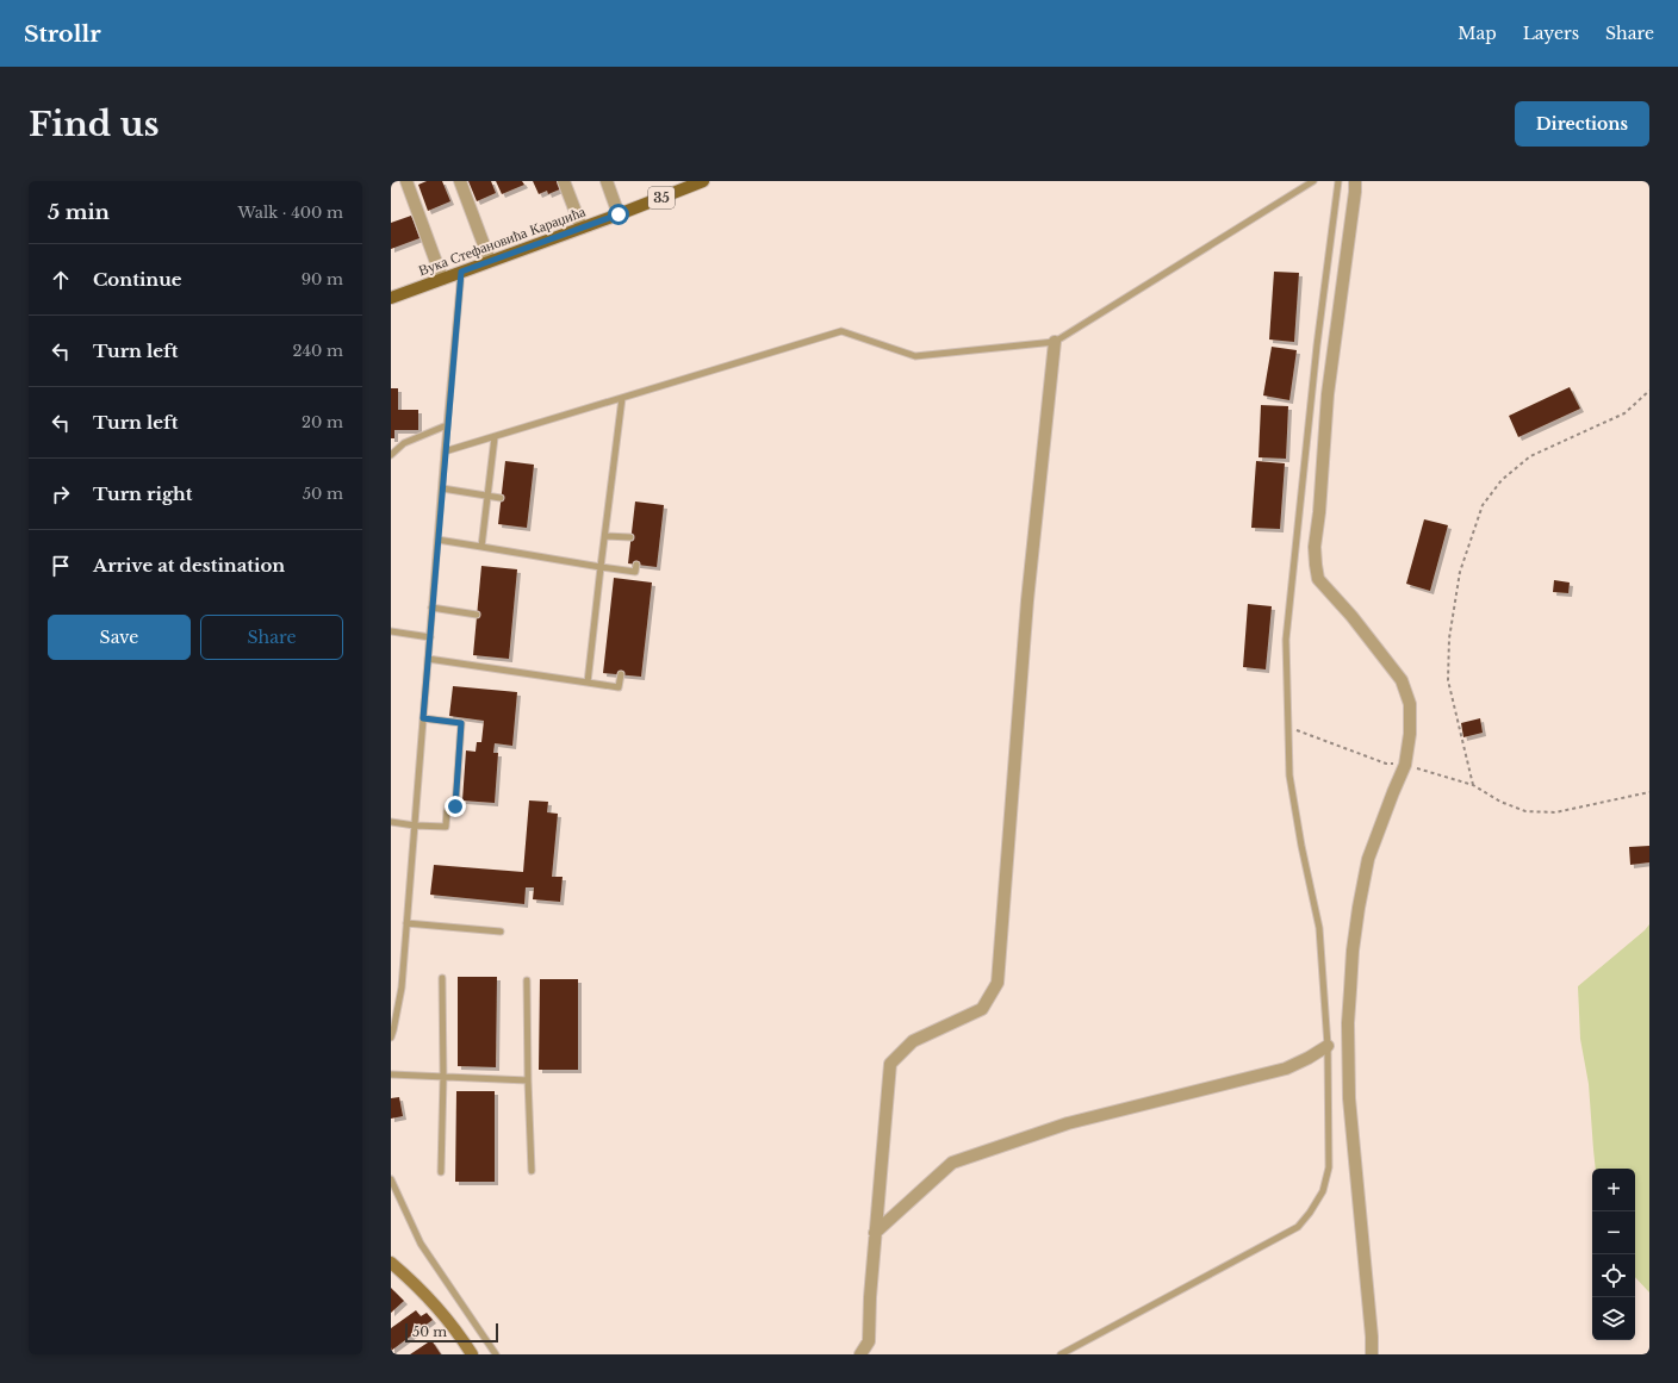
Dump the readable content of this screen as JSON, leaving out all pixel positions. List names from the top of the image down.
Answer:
{
  "streets": {
    "main road": ["35", "Вука Стефановића Караџића"]
  },
  "scale_bar": "50 m",
  "page": {
    "header": "Strollr",
    "nav": ["Map", "Layers", "Share"],
    "buttons": [
      "Directions",
      ["Save", "Share"]
    ],
    "title": "Find us",
    "heading": ["5 min", "Walk · 400 m"],
    "list": [
      ["Continue", "90 m"],
      ["Turn left", "240 m"],
      ["Turn left", "20 m"],
      ["Turn right", "50 m"],
      "Arrive at destination"
    ],
    "map_buttons": ["+", "−"],
    "scale": "50 m"
  }
}
